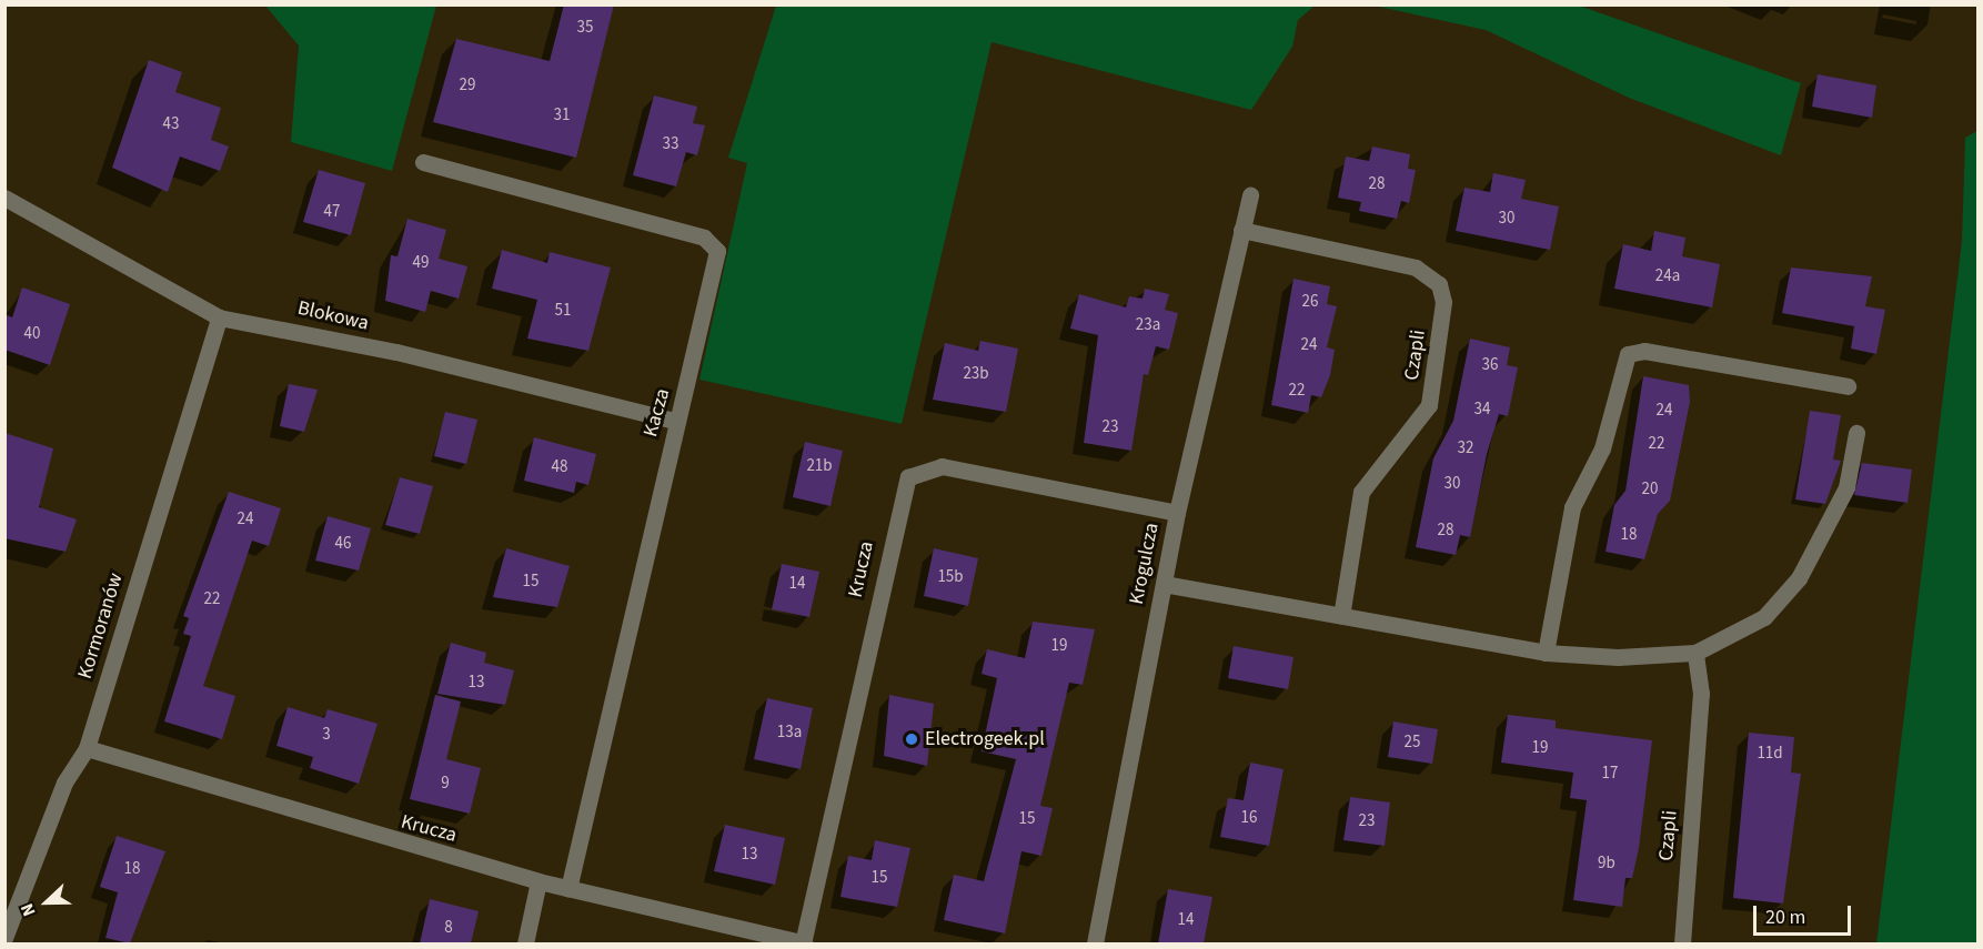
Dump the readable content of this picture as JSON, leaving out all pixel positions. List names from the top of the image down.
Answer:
{
  "streets": {
    "street": [
      "Blokowa",
      "Czapli",
      "Kacza",
      "Krogulcza",
      "Krucza",
      "Kormoranów"
    ]
  },
  "crossings": [
    ["Blokowa", "Kacza"],
    ["Blokowa", "Kormoranów"],
    ["Czapli", "Krogulcza"],
    ["Kacza", "Krucza"],
    ["Krogulcza", "Krucza"],
    ["Krucza", "Kormoranów"]
  ],
  "places": ["Electrogeek.pl"],
  "house_numbers": [
    "35",
    "29",
    "31",
    "43",
    "33",
    "28",
    "47",
    "30",
    "49",
    "24a",
    "26",
    "51",
    "23a",
    "40",
    "24",
    "36",
    "23b",
    "22",
    "34",
    "24",
    "23",
    "22",
    "32",
    "21b",
    "48",
    "30",
    "20",
    "24",
    "28",
    "18",
    "46",
    "15b",
    "15",
    "14",
    "22",
    "19",
    "13",
    "13a",
    "3",
    "25",
    "19",
    "11d",
    "17",
    "9",
    "16",
    "15",
    "23",
    "13",
    "9b",
    "18",
    "15",
    "14",
    "8"
  ],
  "scale_bar": "20 m",
  "north": "left"
}
